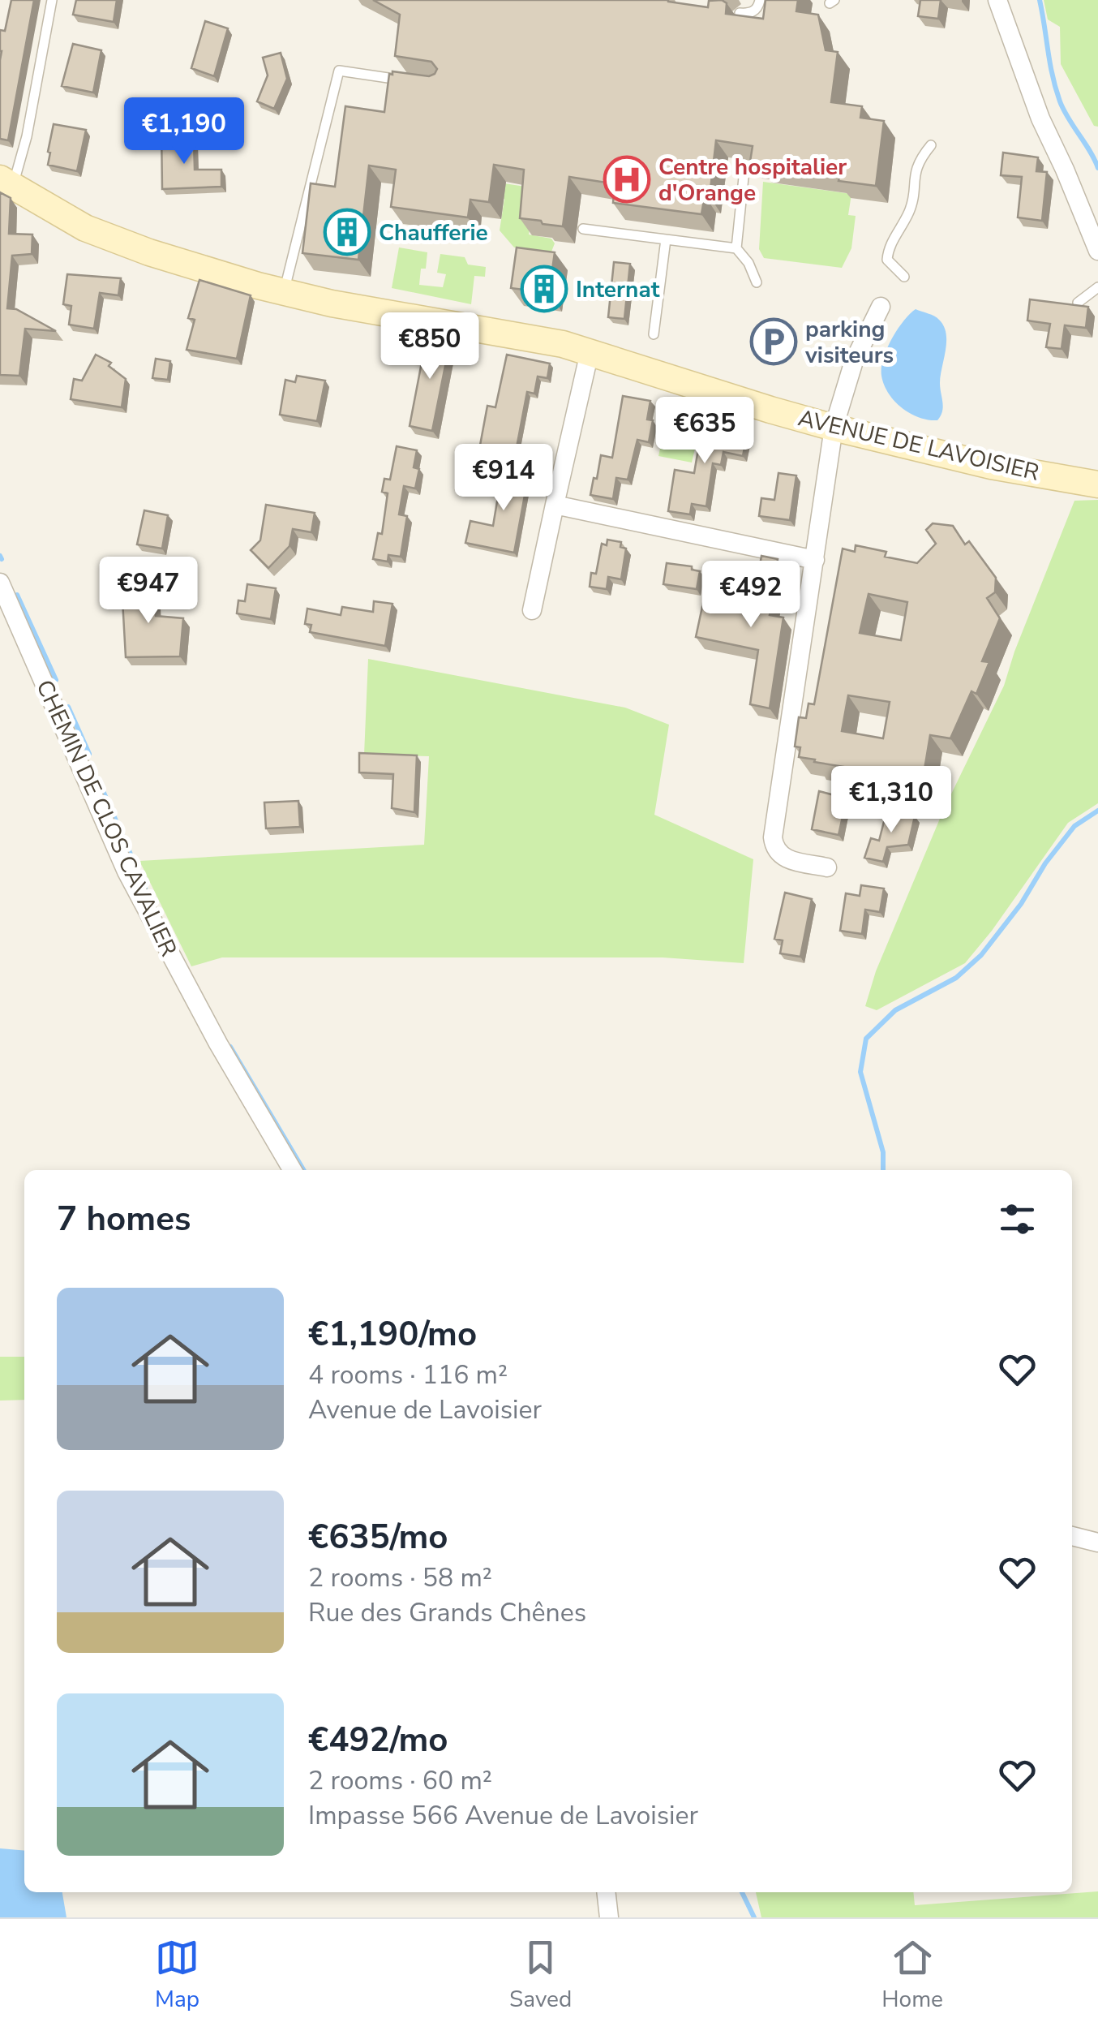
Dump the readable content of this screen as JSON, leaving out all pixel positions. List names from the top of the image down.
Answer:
{
  "streets": {
    "street": ["AVENUE DE LAVOISIER", "CHEMIN DE CLOS CAVALIER"]
  },
  "places": {
    "hospital": ["Centre hospitalier d'Orange"],
    "building": ["Chaufferie", "Internat"],
    "parking": ["parking visiteurs"]
  },
  "page": {
    "price": [
      "€1,190",
      "€850",
      "€635",
      "€914",
      "€947",
      "€492",
      "€1,310"
    ],
    "heading": "7 homes",
    "list": [
      {
        "name": "€1,190/mo",
        "note": "4 rooms · 116 m² · Avenue de Lavoisier"
      },
      {
        "name": "€635/mo",
        "note": "2 rooms · 58 m² · Rue des Grands Chênes"
      },
      {
        "name": "€492/mo",
        "note": "2 rooms · 60 m² · Impasse 566 Avenue de Lavoisier"
      }
    ],
    "tabs": ["Map", "Saved", "Home"]
  }
}
